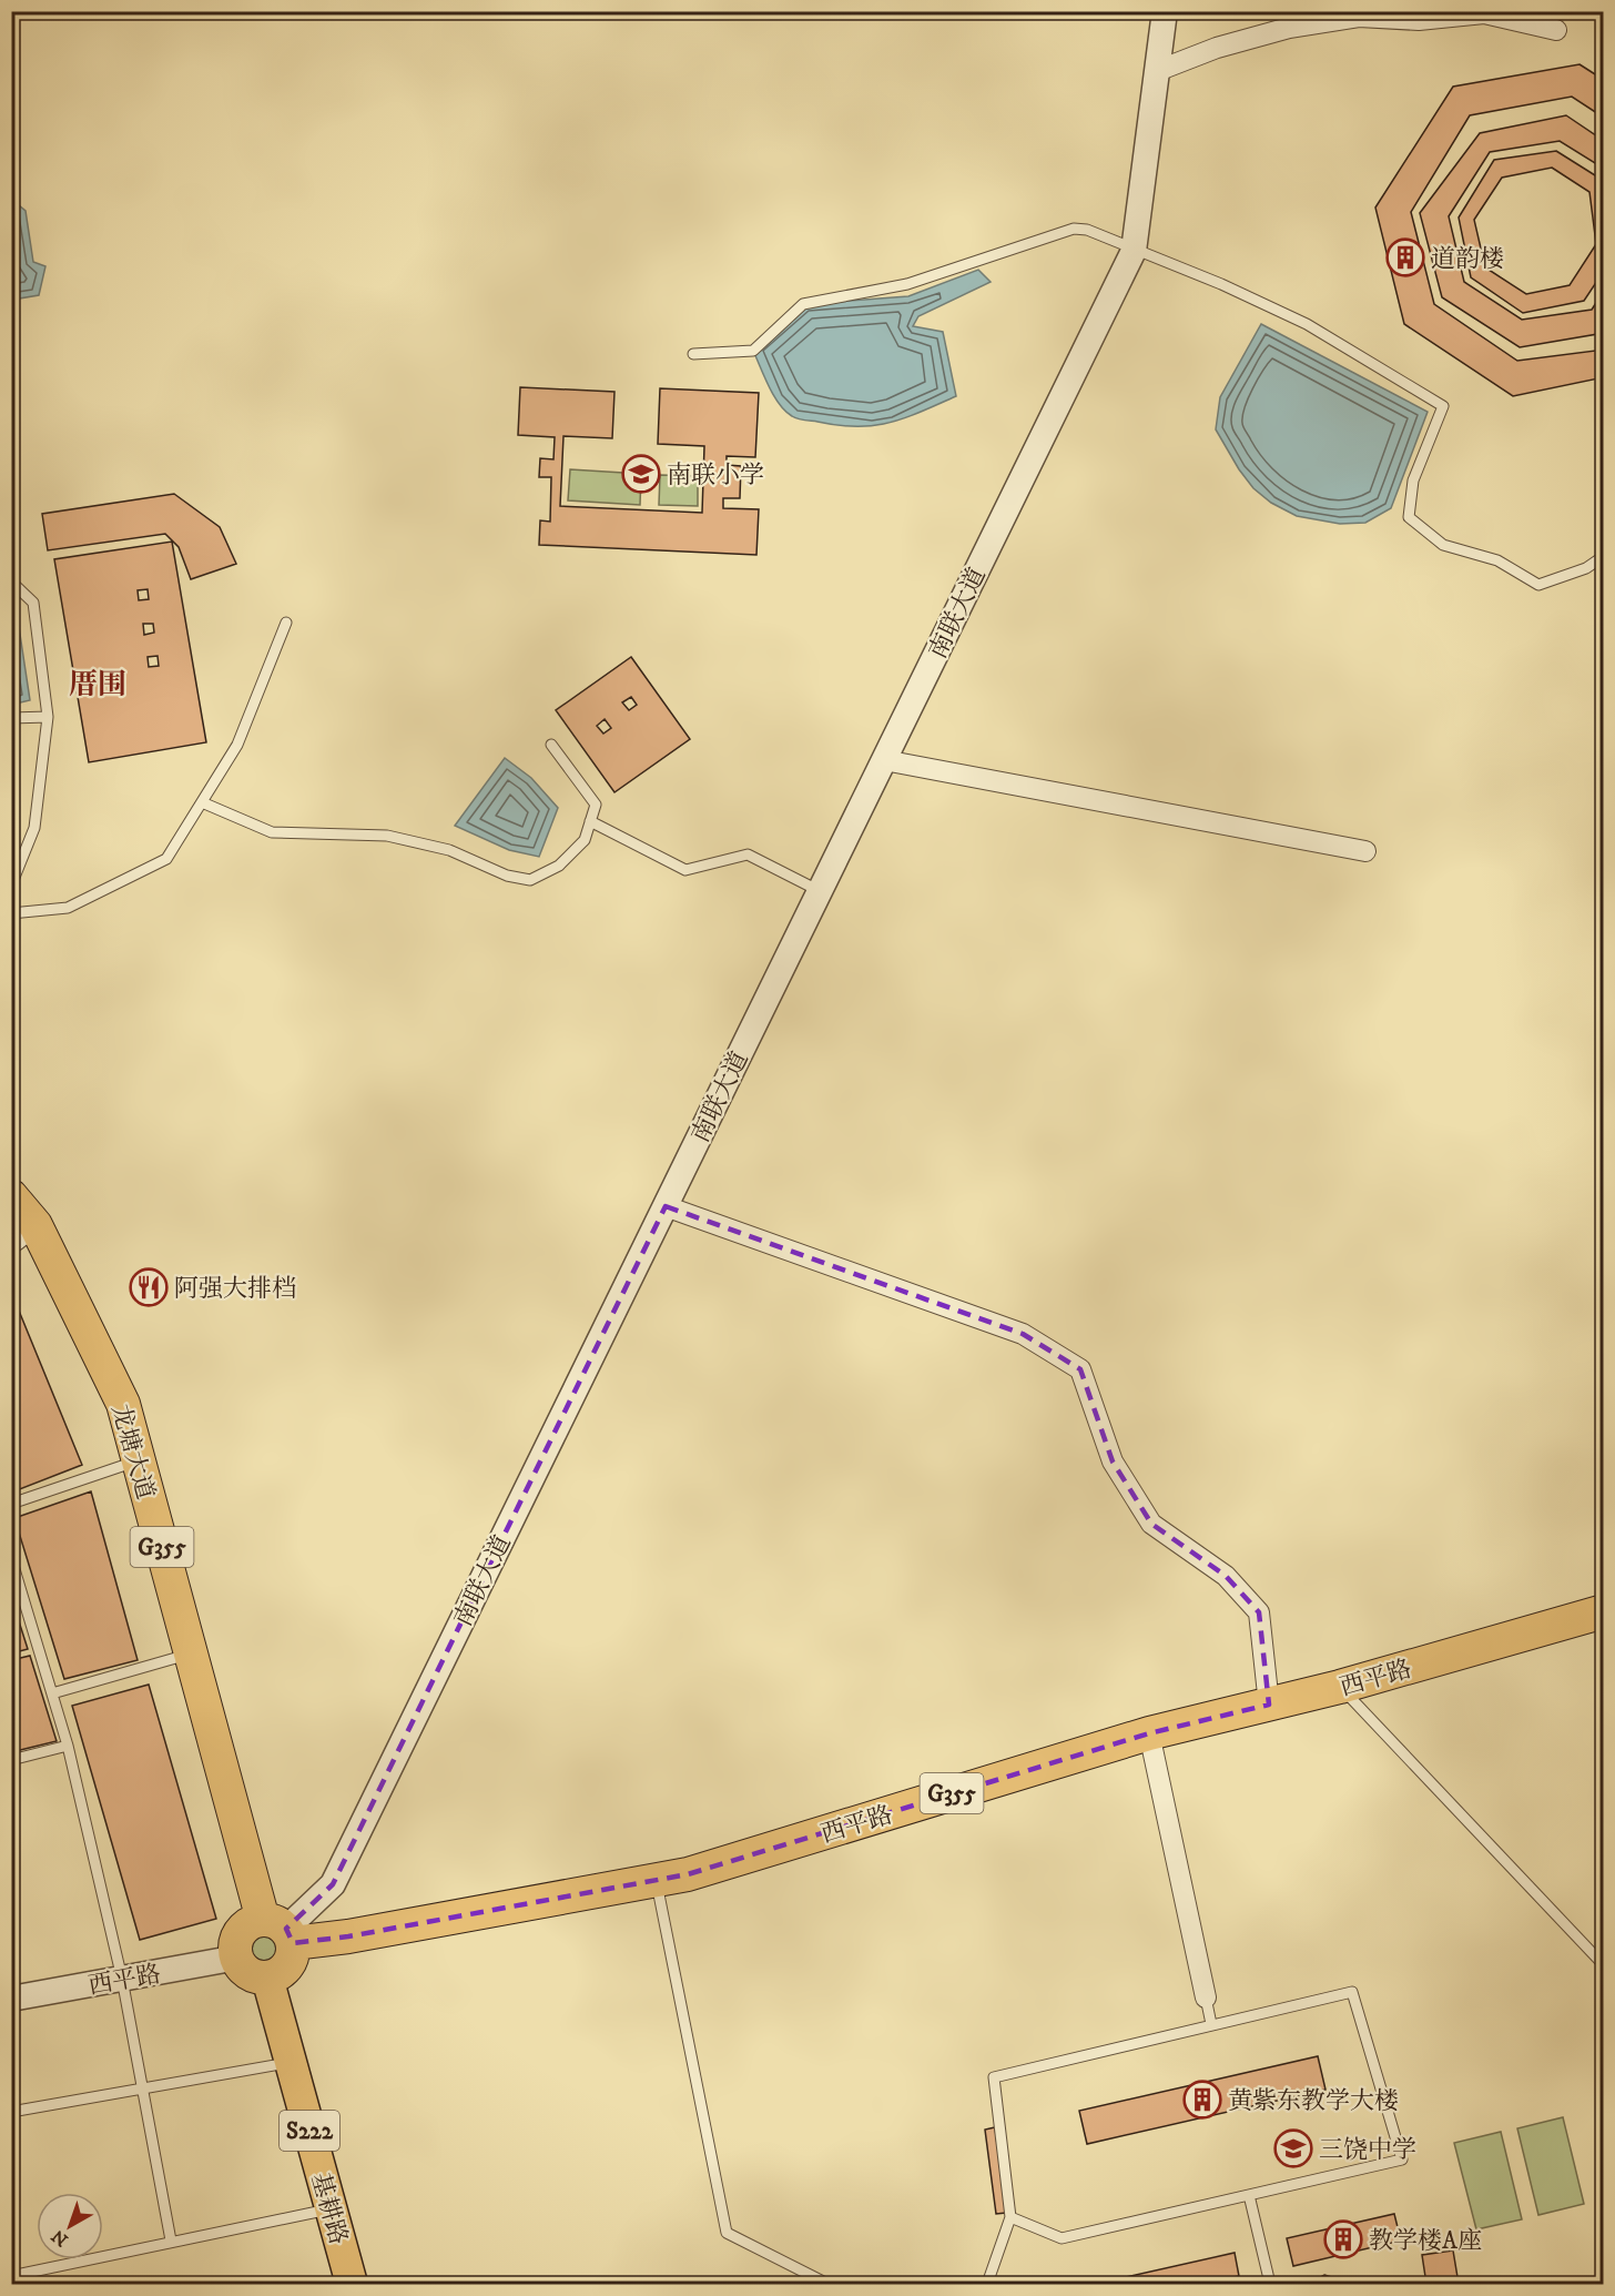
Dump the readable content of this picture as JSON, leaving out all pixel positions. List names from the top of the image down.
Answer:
{
  "streets": {
    "highway": ["龙塘大道", "G355", "西平路"],
    "main road": ["S222", "基耕路"],
    "street": ["南联大道"]
  },
  "crossings": [
    ["南联大道", "龙塘大道"],
    ["南联大道", "西平路"],
    ["南联大道", "基耕路"],
    ["龙塘大道", "西平路"],
    ["龙塘大道", "基耕路"],
    ["西平路", "基耕路"]
  ],
  "districts": ["厝围"],
  "places": {
    "building": ["道韵楼", "黄紫东教学大楼", "教学楼A座"],
    "school or university": ["南联小学", "三饶中学"],
    "restaurant": ["阿强大排档"]
  },
  "north": "bottom left"
}
